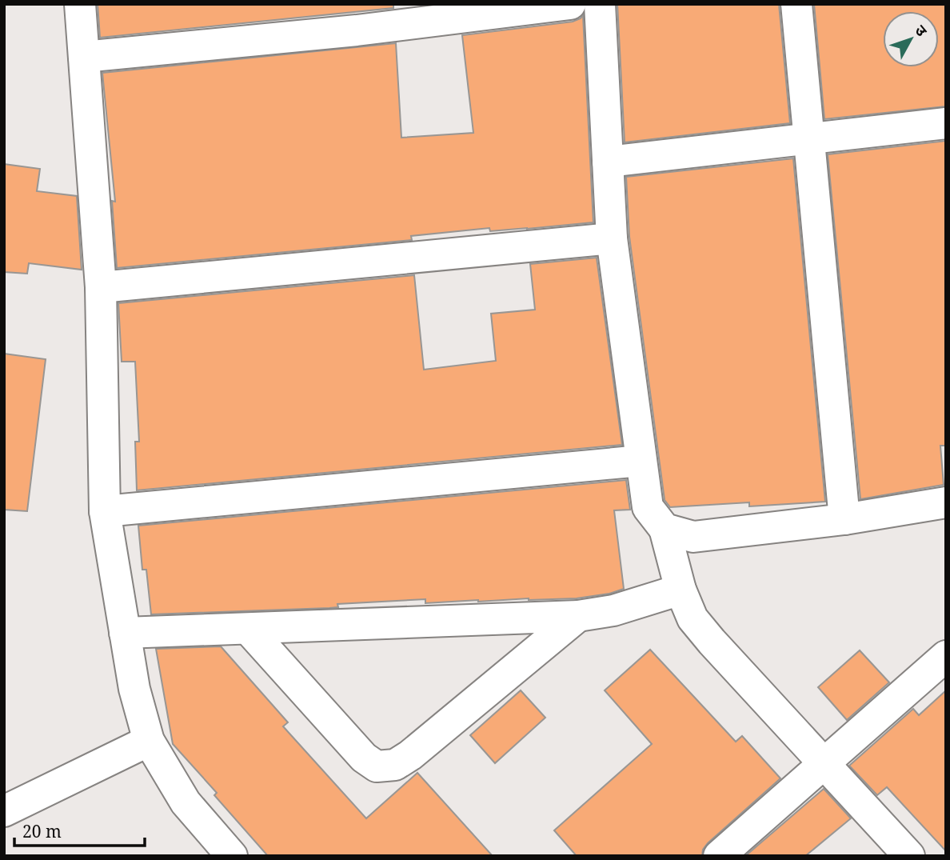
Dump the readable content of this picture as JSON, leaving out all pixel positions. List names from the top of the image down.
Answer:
{
  "scale_bar": "20 m",
  "north": "top right"
}
